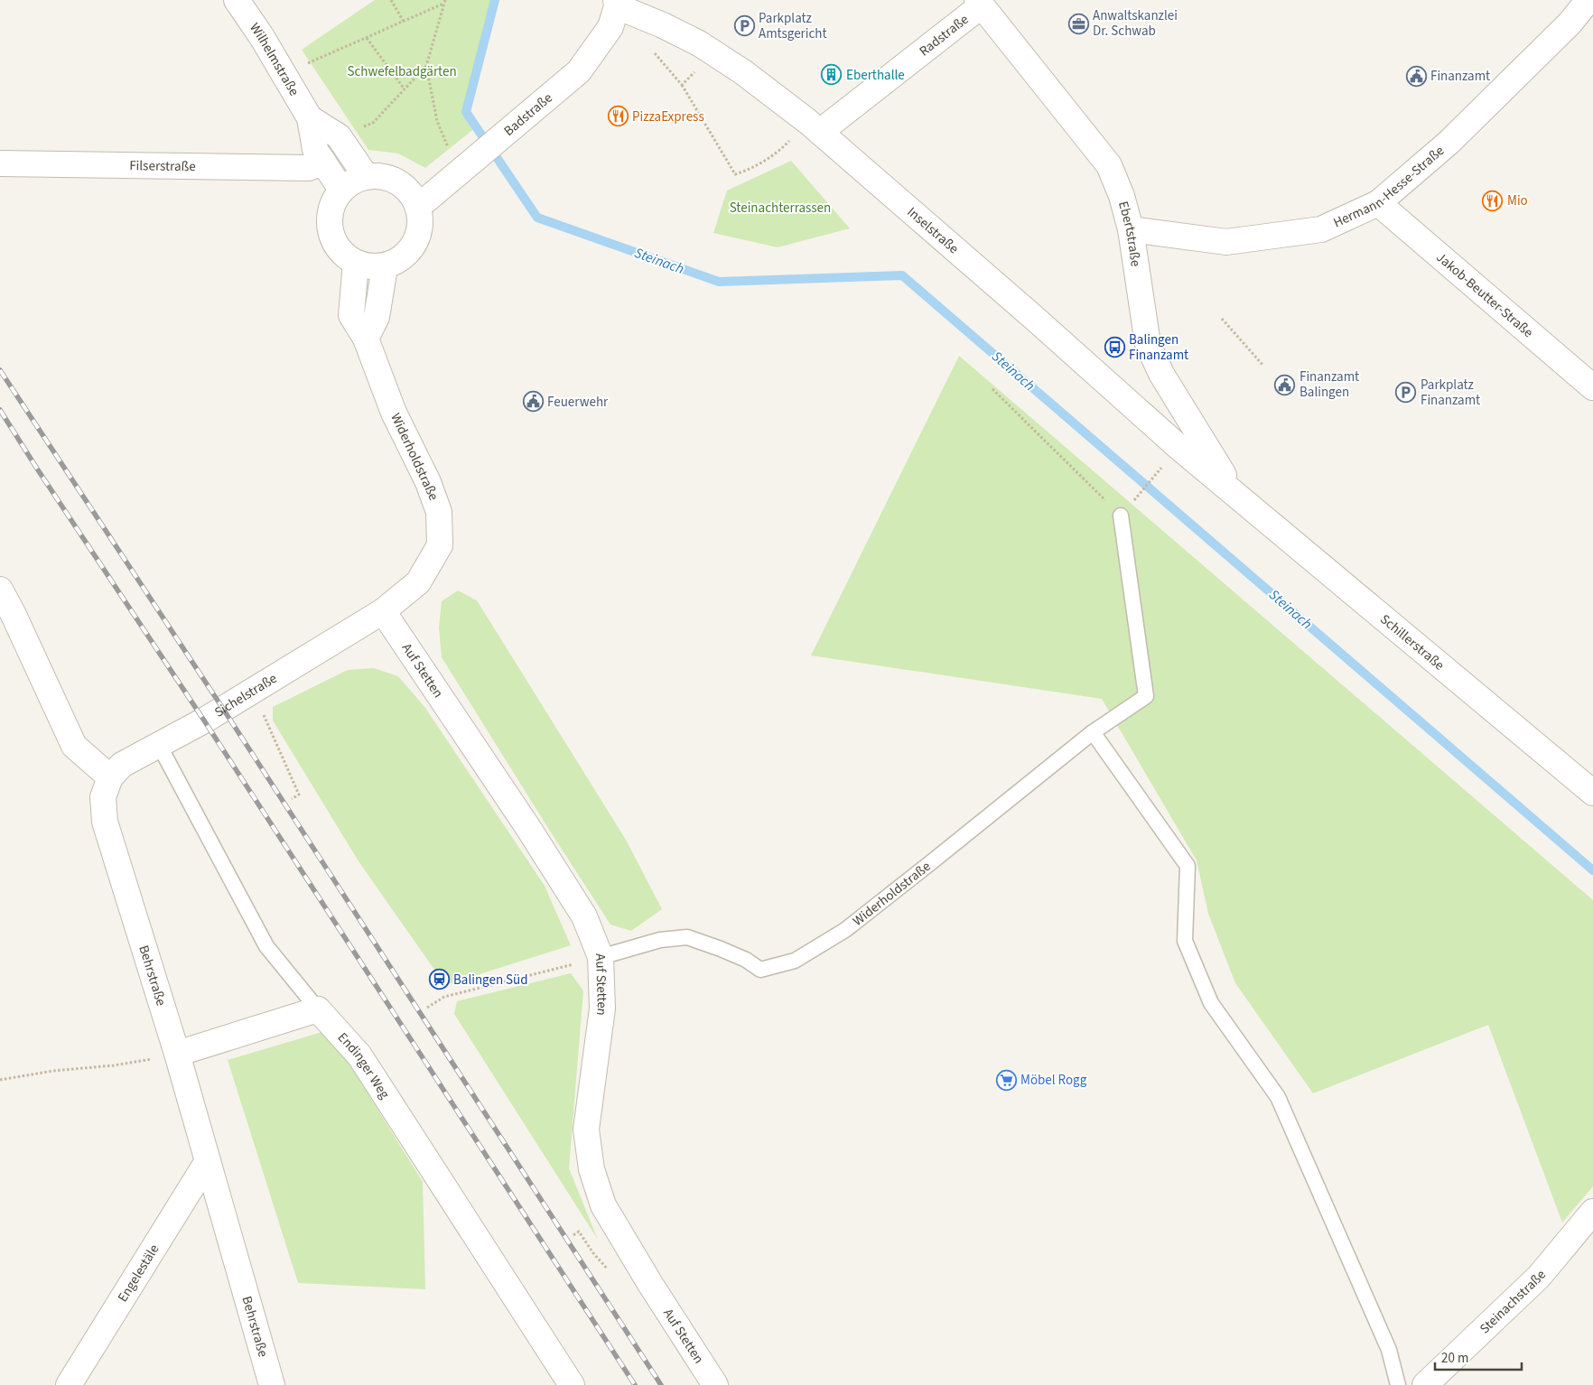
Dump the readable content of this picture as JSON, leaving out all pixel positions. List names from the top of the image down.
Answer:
{
  "streets": {
    "street": [
      "Radstraße",
      "Wilhelmstraße",
      "Badstraße",
      "Filserstraße",
      "Hermann-Hesse-Straße",
      "Inselstraße",
      "Ebertstraße",
      "Jakob-Beutter-Straße",
      "Widerholdstraße",
      "Schillerstraße",
      "Auf Stetten",
      "Sichelstraße",
      "Behrstraße",
      "Endinger Weg",
      "Engelestäle",
      "Steinachstraße"
    ]
  },
  "crossings": [
    ["Radstraße", "Inselstraße"],
    ["Radstraße", "Ebertstraße"],
    ["Wilhelmstraße", "Badstraße"],
    ["Wilhelmstraße", "Filserstraße"],
    ["Wilhelmstraße", "Widerholdstraße"],
    ["Badstraße", "Inselstraße"],
    ["Badstraße", "Widerholdstraße"],
    ["Hermann-Hesse-Straße", "Ebertstraße"],
    ["Hermann-Hesse-Straße", "Jakob-Beutter-Straße"],
    ["Inselstraße", "Ebertstraße"],
    ["Inselstraße", "Schillerstraße"],
    ["Ebertstraße", "Schillerstraße"],
    ["Widerholdstraße", "Auf Stetten"],
    ["Widerholdstraße", "Sichelstraße"],
    ["Auf Stetten", "Sichelstraße"],
    ["Sichelstraße", "Behrstraße"],
    ["Sichelstraße", "Endinger Weg"],
    ["Behrstraße", "Engelestäle"]
  ],
  "water": ["Steinach"],
  "parks": ["Schwefelbadgärten", "Steinachterrassen"],
  "places": {
    "office": ["Anwaltskanzlei Dr. Schwab"],
    "parking": ["Parkplatz Amtsgericht", "Parkplatz Finanzamt"],
    "building": ["Eberthalle"],
    "public building": ["Finanzamt", "Finanzamt Balingen", "Feuerwehr"],
    "restaurant": ["PizzaExpress", "Mio"],
    "bus stop": ["Balingen Finanzamt"],
    "station": ["Balingen Süd"],
    "supermarket": ["Möbel Rogg"]
  },
  "scale_bar": "20 m"
}
